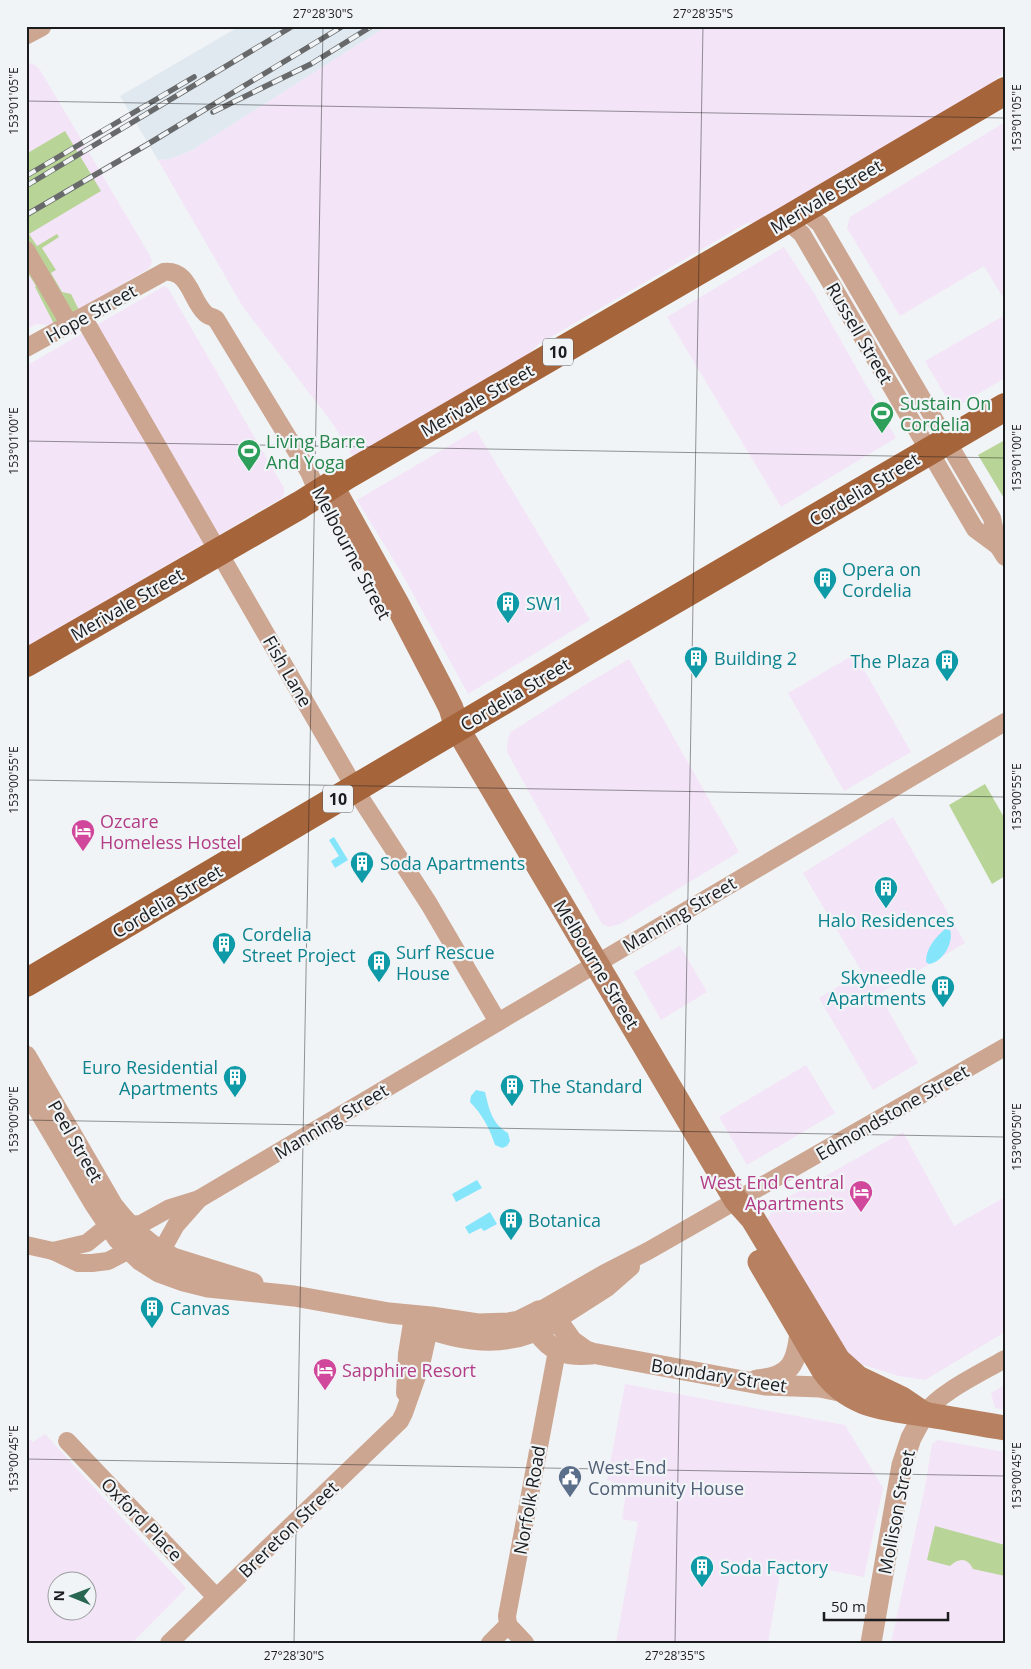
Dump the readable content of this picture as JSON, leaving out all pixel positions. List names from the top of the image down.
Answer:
{
  "streets": {
    "main road": [
      "Merivale Street",
      "10",
      "Cordelia Street",
      "Melbourne Street"
    ],
    "street": [
      "Hope Street",
      "Russell Street",
      "Fish Lane",
      "Manning Street",
      "Edmondstone Street",
      "Peel Street",
      "Boundary Street",
      "Norfolk Road",
      "Mollison Street",
      "Oxford Place",
      "Brereton Street"
    ]
  },
  "crossings": [
    ["Merivale Street", "Russell Street"],
    ["Merivale Street", "Melbourne Street"],
    ["Merivale Street", "Fish Lane"],
    ["Hope Street", "Melbourne Street"],
    ["Hope Street", "Fish Lane"],
    ["Russell Street", "Cordelia Street"],
    ["Cordelia Street", "Melbourne Street"],
    ["Cordelia Street", "Fish Lane"],
    ["Melbourne Street", "Manning Street"],
    ["Melbourne Street", "Edmondstone Street"],
    ["Melbourne Street", "Boundary Street"],
    ["Melbourne Street", "Mollison Street"],
    ["Fish Lane", "Manning Street"],
    ["Manning Street", "Peel Street"],
    ["Edmondstone Street", "Boundary Street"],
    ["Boundary Street", "Norfolk Road"],
    ["Oxford Place", "Brereton Street"]
  ],
  "places": {
    "sports": ["Sustain On Cordelia", "Living Barre And Yoga"],
    "building": [
      "Opera on Cordelia",
      "SW1",
      "Building 2",
      "The Plaza",
      "Soda Apartments",
      "Halo Residences",
      "Cordelia Street Project",
      "Surf Rescue House",
      "Skyneedle Apartments",
      "Euro Residential Apartments",
      "The Standard",
      "Botanica",
      "Canvas",
      "Soda Factory"
    ],
    "hotel": ["Ozcare Homeless Hostel", "West End Central Apartments", "Sapphire Resort"],
    "public building": ["West End Community House"]
  },
  "scale_bar": "50 m",
  "north": "left",
  "coordinates": [
    "27°28'30\"S",
    "27°28'35\"S",
    "153°01'05\"E",
    "153°01'00\"E",
    "153°00'55\"E",
    "153°00'50\"E",
    "153°00'45\"E"
  ]
}
